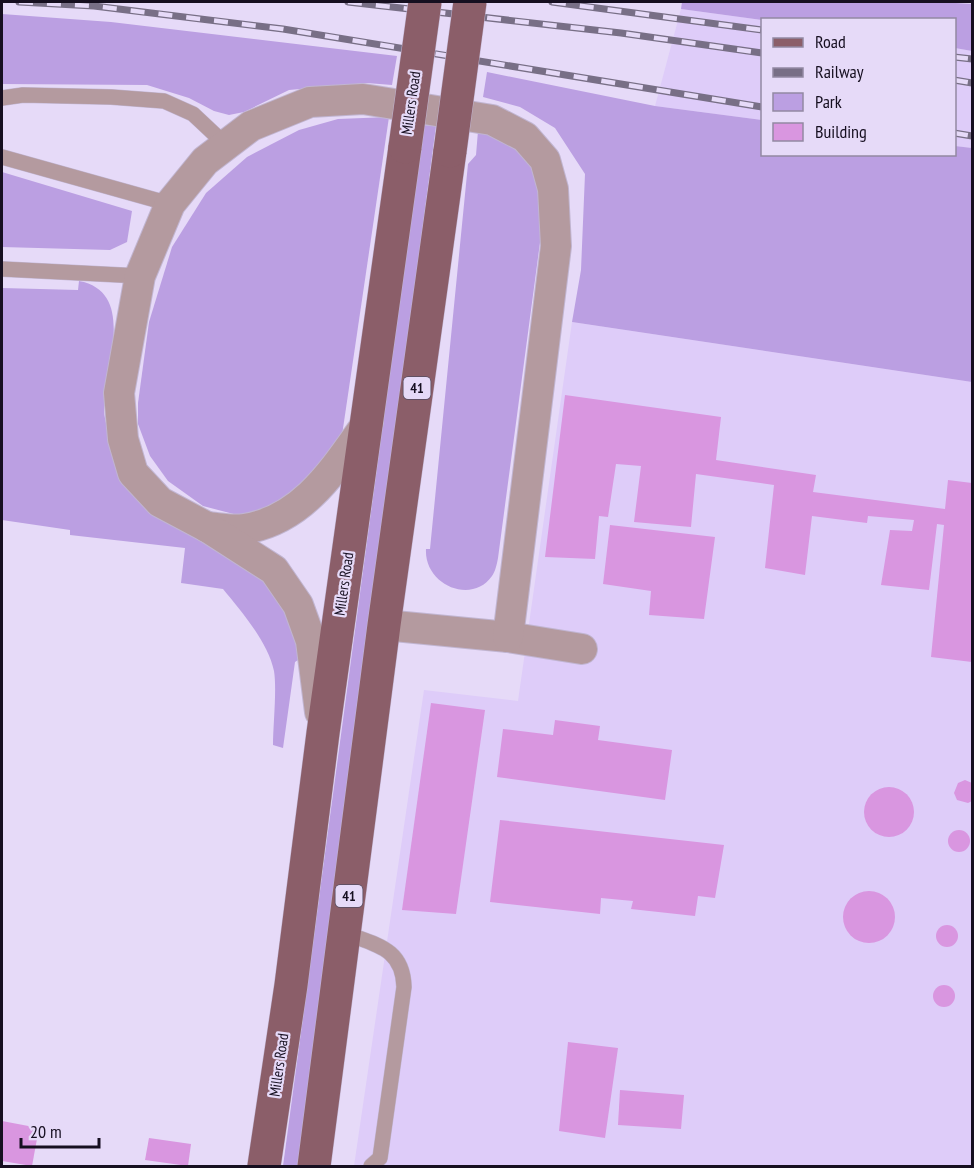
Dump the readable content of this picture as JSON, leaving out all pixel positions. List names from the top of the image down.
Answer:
{
  "streets": {
    "main road": ["Millers Road", "41"]
  },
  "legend": [
    "Road",
    "Railway",
    "Park",
    "Building"
  ],
  "scale_bar": "20 m"
}
